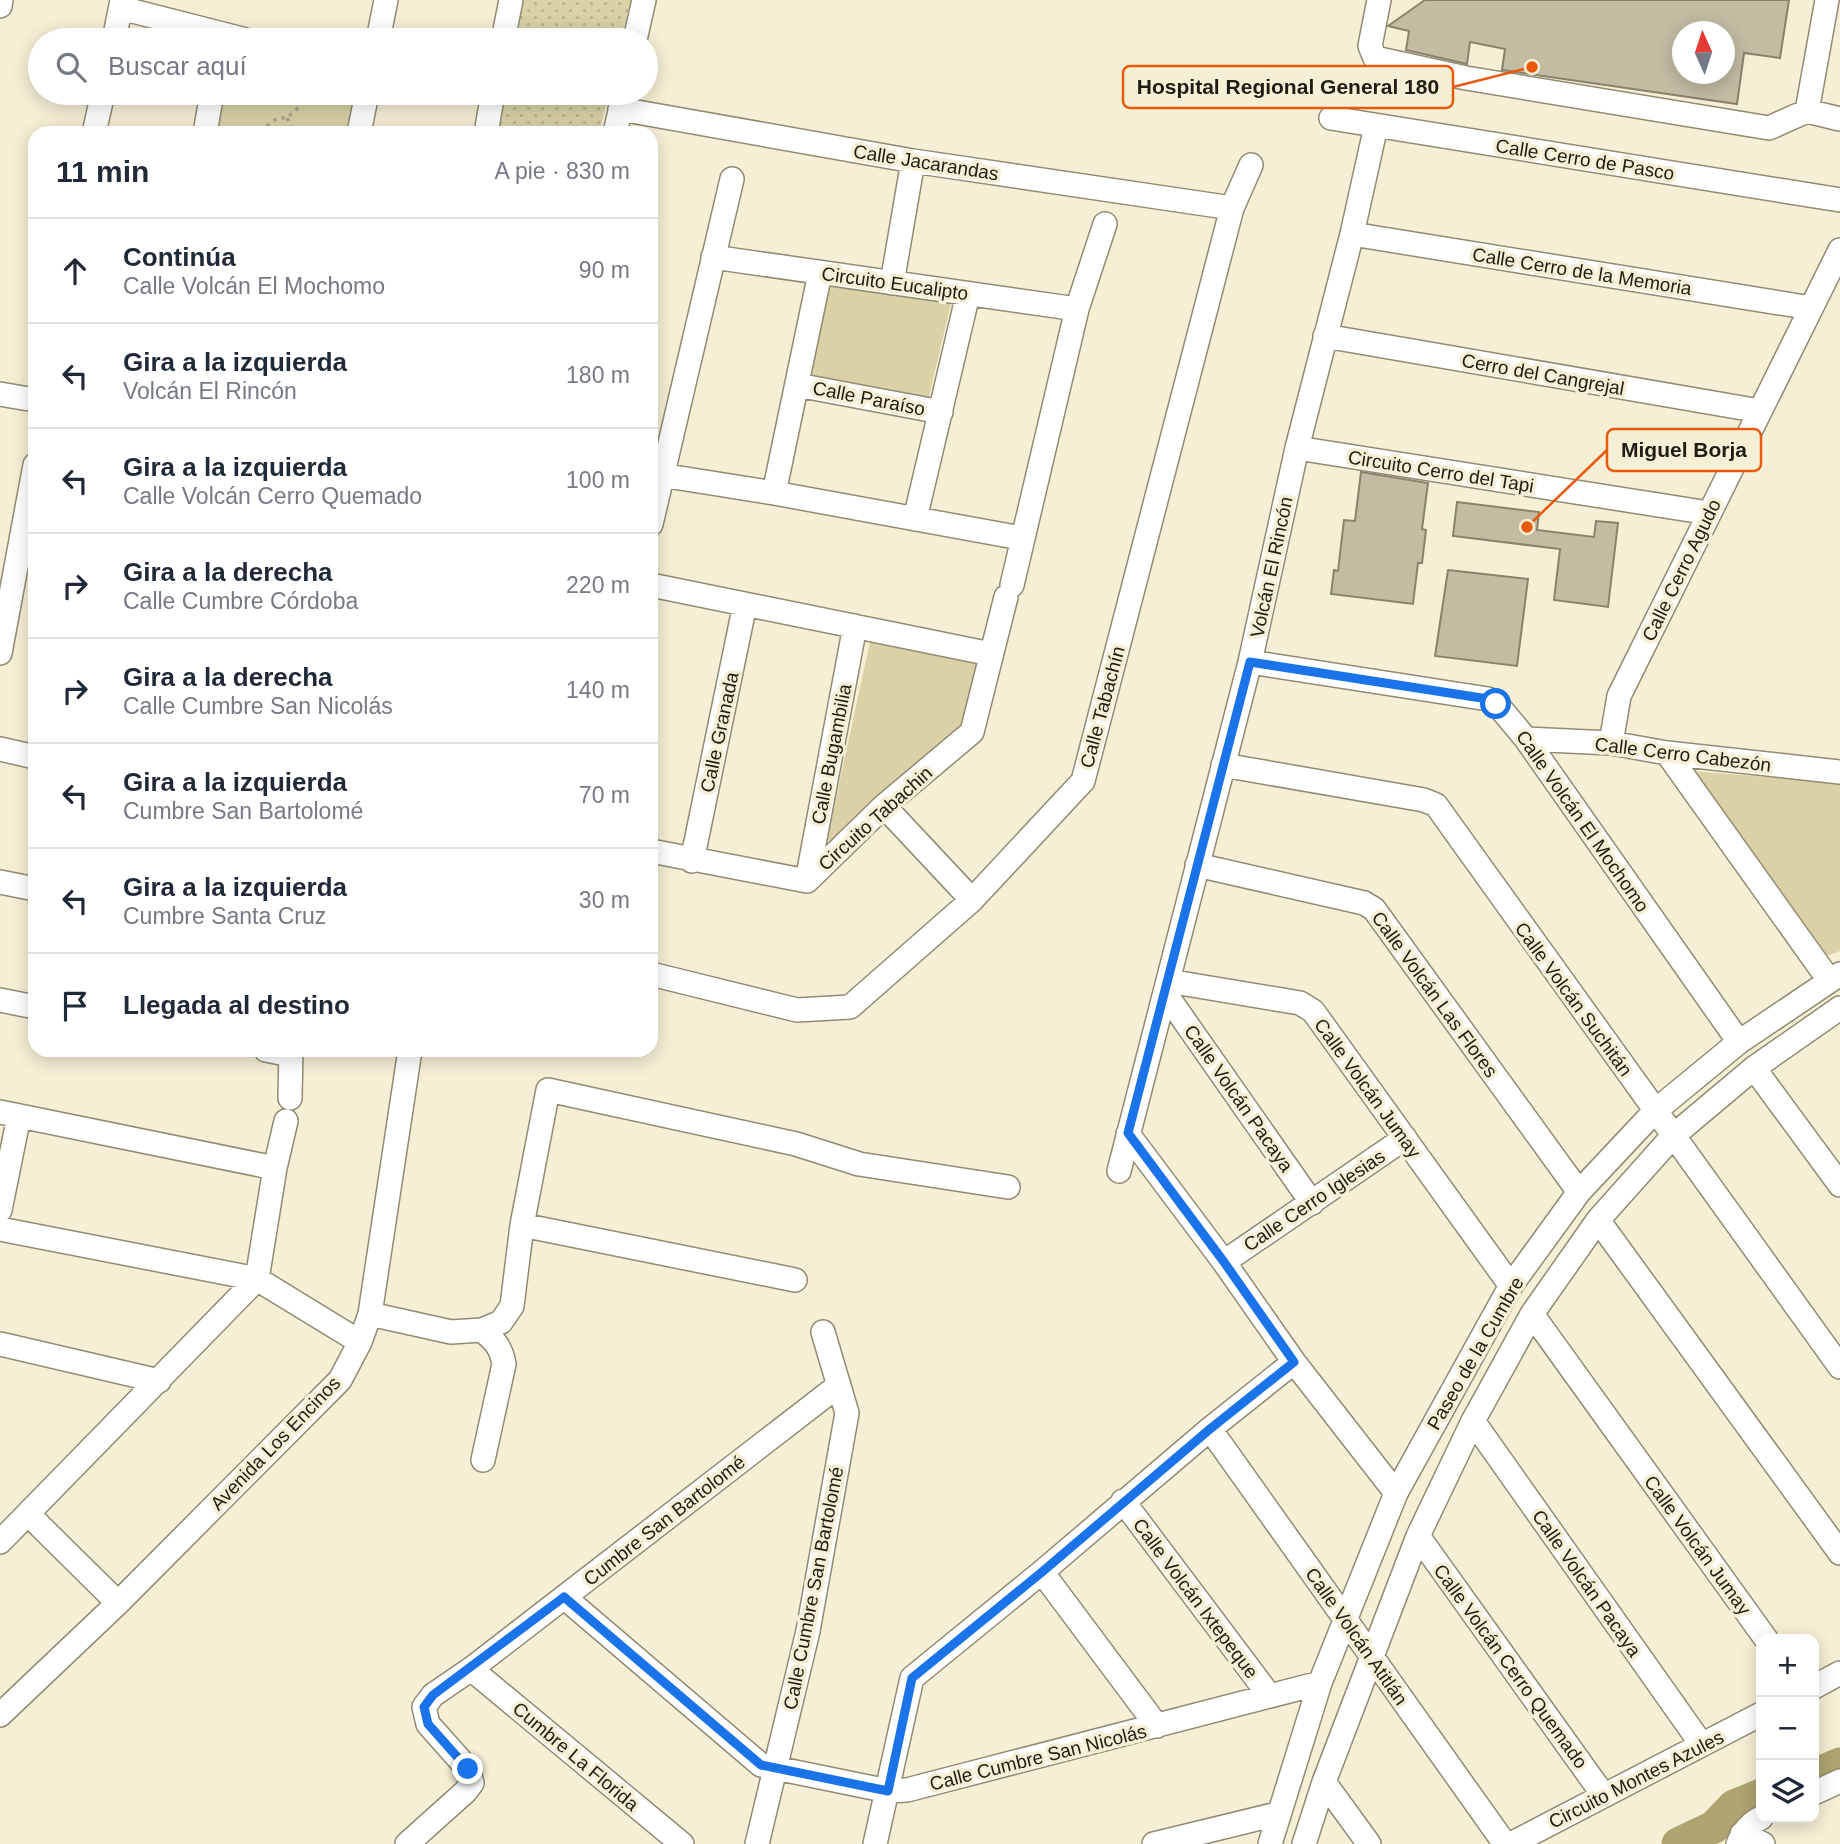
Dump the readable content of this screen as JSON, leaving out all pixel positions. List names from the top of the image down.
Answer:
{
  "streets": {
    "street": [
      "Calle Cerro de Pasco",
      "Calle Jacarandas",
      "Calle Cerro de la Memoria",
      "Circuito Eucalipto",
      "Cerro del Cangrejal",
      "Calle Paraíso",
      "Circuito Cerro del Tapi",
      "Volcán El Rincón",
      "Calle Cerro Agudo",
      "Calle Tabachín",
      "Calle Granada",
      "Calle Bugambilia",
      "Calle Cerro Cabezón",
      "Circuito Tabachin",
      "Calle Volcán El Mochomo",
      "Calle Volcán Las Flores",
      "Calle Volcán Suchitán",
      "Calle Volcán Jumay",
      "Calle Volcán Pacaya",
      "Calle Cerro Iglesias",
      "Paseo de la Cumbre",
      "Avenida Los Encinos",
      "Cumbre San Bartolomé",
      "Calle Cumbre San Bartolomé",
      "Calle Volcán Ixtepeque",
      "Calle Volcán Atitlán",
      "Calle Volcán Cerro Quemado",
      "Cumbre La Florida",
      "Calle Cumbre San Nicolás",
      "Circuito Montes Azules"
    ]
  },
  "crossings": [
    ["Calle Cerro de Pasco", "Volcán El Rincón"],
    ["Calle Jacarandas", "Calle Tabachín"],
    ["Calle Cerro de la Memoria", "Volcán El Rincón"],
    ["Calle Cerro de la Memoria", "Calle Cerro Agudo"],
    ["Cerro del Cangrejal", "Volcán El Rincón"],
    ["Cerro del Cangrejal", "Calle Cerro Agudo"],
    ["Circuito Cerro del Tapi", "Volcán El Rincón"],
    ["Circuito Cerro del Tapi", "Calle Cerro Agudo"],
    ["Volcán El Rincón", "Calle Volcán El Mochomo"],
    ["Volcán El Rincón", "Calle Volcán Las Flores"],
    ["Volcán El Rincón", "Calle Volcán Suchitán"],
    ["Volcán El Rincón", "Calle Volcán Jumay"],
    ["Volcán El Rincón", "Calle Volcán Pacaya"],
    ["Calle Cerro Agudo", "Calle Cerro Cabezón"],
    ["Calle Granada", "Circuito Tabachin"],
    ["Calle Bugambilia", "Circuito Tabachin"],
    ["Calle Cerro Cabezón", "Calle Volcán El Mochomo"],
    ["Calle Volcán El Mochomo", "Paseo de la Cumbre"],
    ["Calle Volcán Las Flores", "Paseo de la Cumbre"],
    ["Calle Volcán Suchitán", "Paseo de la Cumbre"],
    ["Calle Volcán Jumay", "Calle Volcán Pacaya"],
    ["Calle Volcán Jumay", "Calle Cerro Iglesias"],
    ["Calle Volcán Jumay", "Paseo de la Cumbre"],
    ["Calle Volcán Pacaya", "Calle Cerro Iglesias"],
    ["Calle Volcán Pacaya", "Paseo de la Cumbre"],
    ["Calle Volcán Pacaya", "Circuito Montes Azules"],
    ["Paseo de la Cumbre", "Calle Volcán Atitlán"],
    ["Paseo de la Cumbre", "Calle Volcán Cerro Quemado"],
    ["Paseo de la Cumbre", "Calle Cumbre San Nicolás"],
    ["Cumbre San Bartolomé", "Calle Cumbre San Bartolomé"],
    ["Cumbre San Bartolomé", "Cumbre La Florida"],
    ["Cumbre San Bartolomé", "Calle Cumbre San Nicolás"],
    ["Calle Cumbre San Bartolomé", "Calle Cumbre San Nicolás"],
    ["Calle Volcán Ixtepeque", "Calle Cumbre San Nicolás"],
    ["Calle Volcán Cerro Quemado", "Circuito Montes Azules"]
  ],
  "places": ["Hospital Regional General 180", "Miguel Borja"],
  "north": "top",
  "page": {
    "search": "Buscar aquí",
    "heading": ["11 min", "A pie · 830 m"],
    "list": [
      ["Continúa", "Calle Volcán El Mochomo", "90 m"],
      ["Gira a la izquierda", "Volcán El Rincón", "180 m"],
      ["Gira a la izquierda", "Calle Volcán Cerro Quemado", "100 m"],
      ["Gira a la derecha", "Calle Cumbre Córdoba", "220 m"],
      ["Gira a la derecha", "Calle Cumbre San Nicolás", "140 m"],
      ["Gira a la izquierda", "Cumbre San Bartolomé", "70 m"],
      ["Gira a la izquierda", "Cumbre Santa Cruz", "30 m"],
      "Llegada al destino"
    ],
    "map_buttons": ["+", "−"]
  }
}
